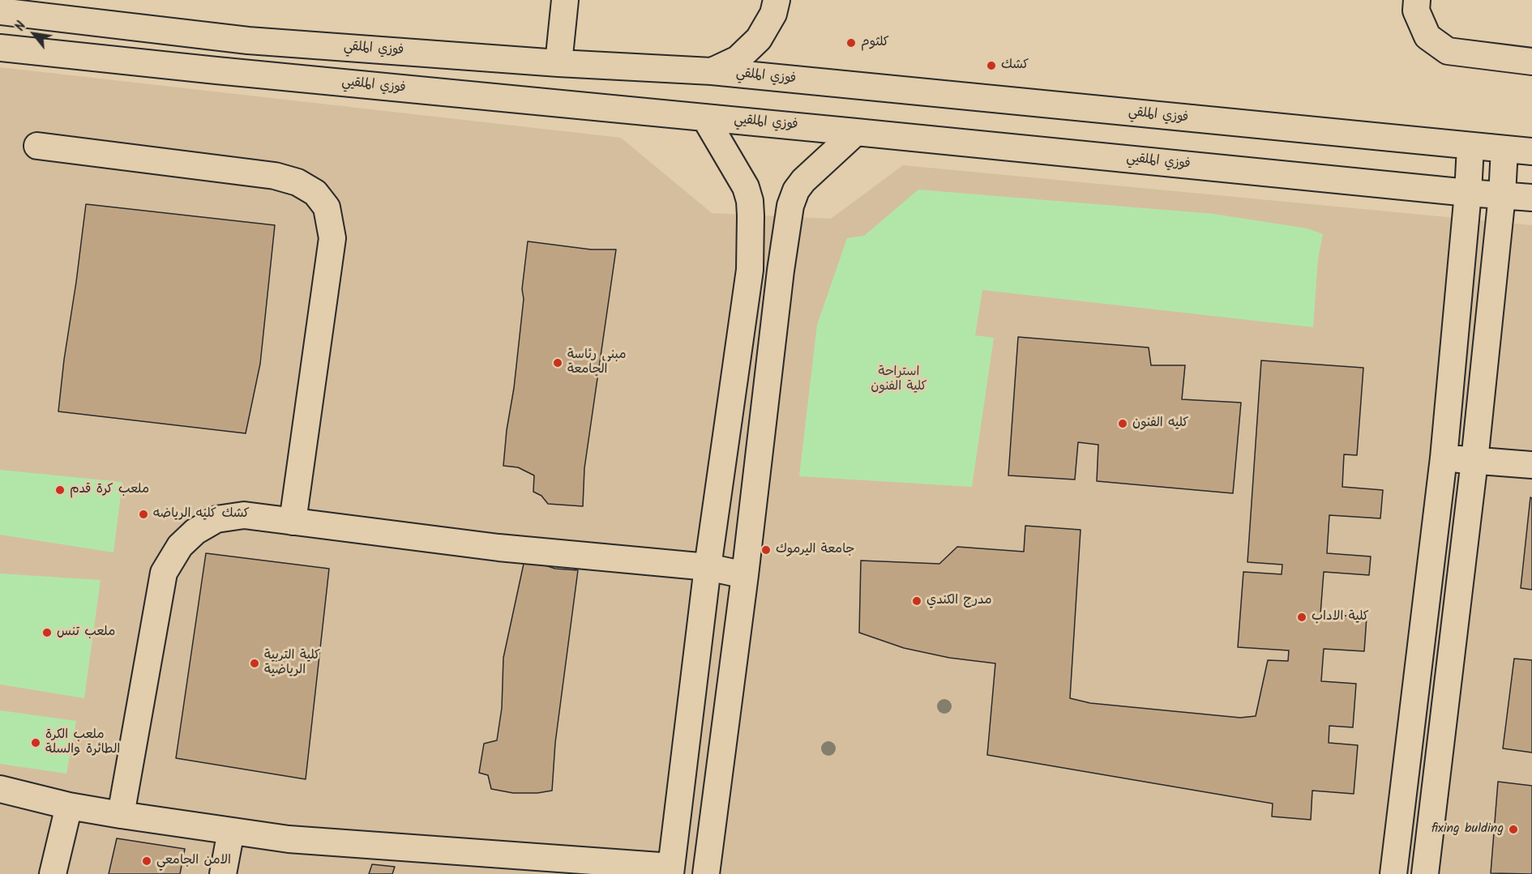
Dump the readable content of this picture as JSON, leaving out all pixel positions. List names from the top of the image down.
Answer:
{
  "streets": {
    "street": ["فوزي الملقي", "فوزي الملقيي"]
  },
  "parks": ["استراحة كلية الفنون"],
  "places": [
    "كلثوم",
    "كشك",
    "مبنى رئاسة الجامعة",
    "كليه الفنون",
    "ملعب كرة قدم",
    "كشك كليه الرياضه",
    "جامعة اليرموك",
    "مدرج الكندي",
    "كلية الاداب",
    "ملعب تنس",
    "كلية التربية الرياضية",
    "ملعب الكرة الطائرة والسلة",
    "fixing bulding",
    "الامن الجامعي"
  ],
  "north": "top left"
}
